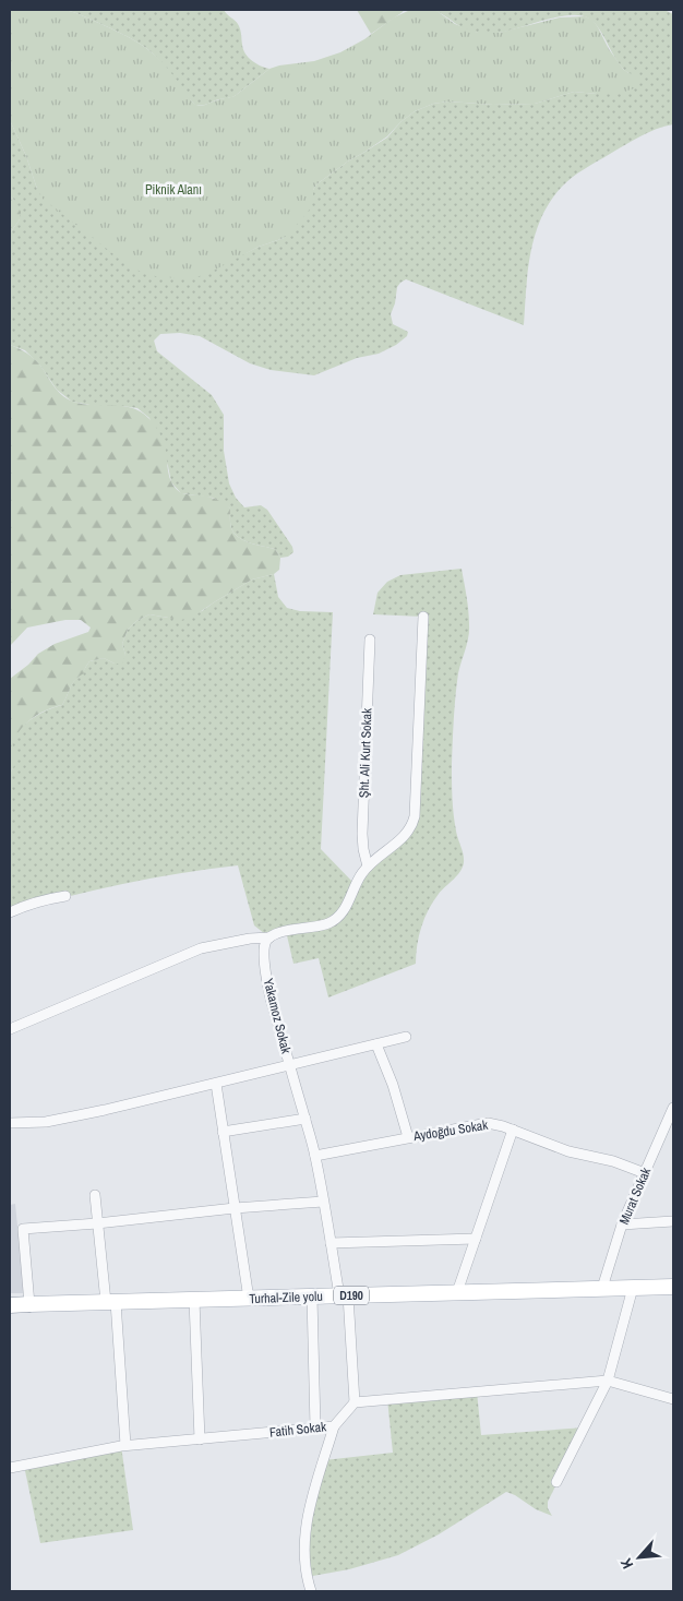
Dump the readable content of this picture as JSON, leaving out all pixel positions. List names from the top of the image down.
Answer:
{
  "streets": {
    "main road": ["D190", "Turhal-Zile yolu"],
    "street": [
      "Şht. Ali Kurt Sokak",
      "Yakamoz Sokak",
      "Aydoğdu Sokak",
      "Murat Sokak",
      "Fatih Sokak"
    ]
  },
  "crossings": [
    ["Yakamoz Sokak", "Aydoğdu Sokak"],
    ["Yakamoz Sokak", "Turhal-Zile yolu"],
    ["Yakamoz Sokak", "Fatih Sokak"],
    ["Aydoğdu Sokak", "Murat Sokak"],
    ["Murat Sokak", "Turhal-Zile yolu"],
    ["D190", "Turhal-Zile yolu"]
  ],
  "parks": ["Piknik Alanı"],
  "north": "bottom left"
}
